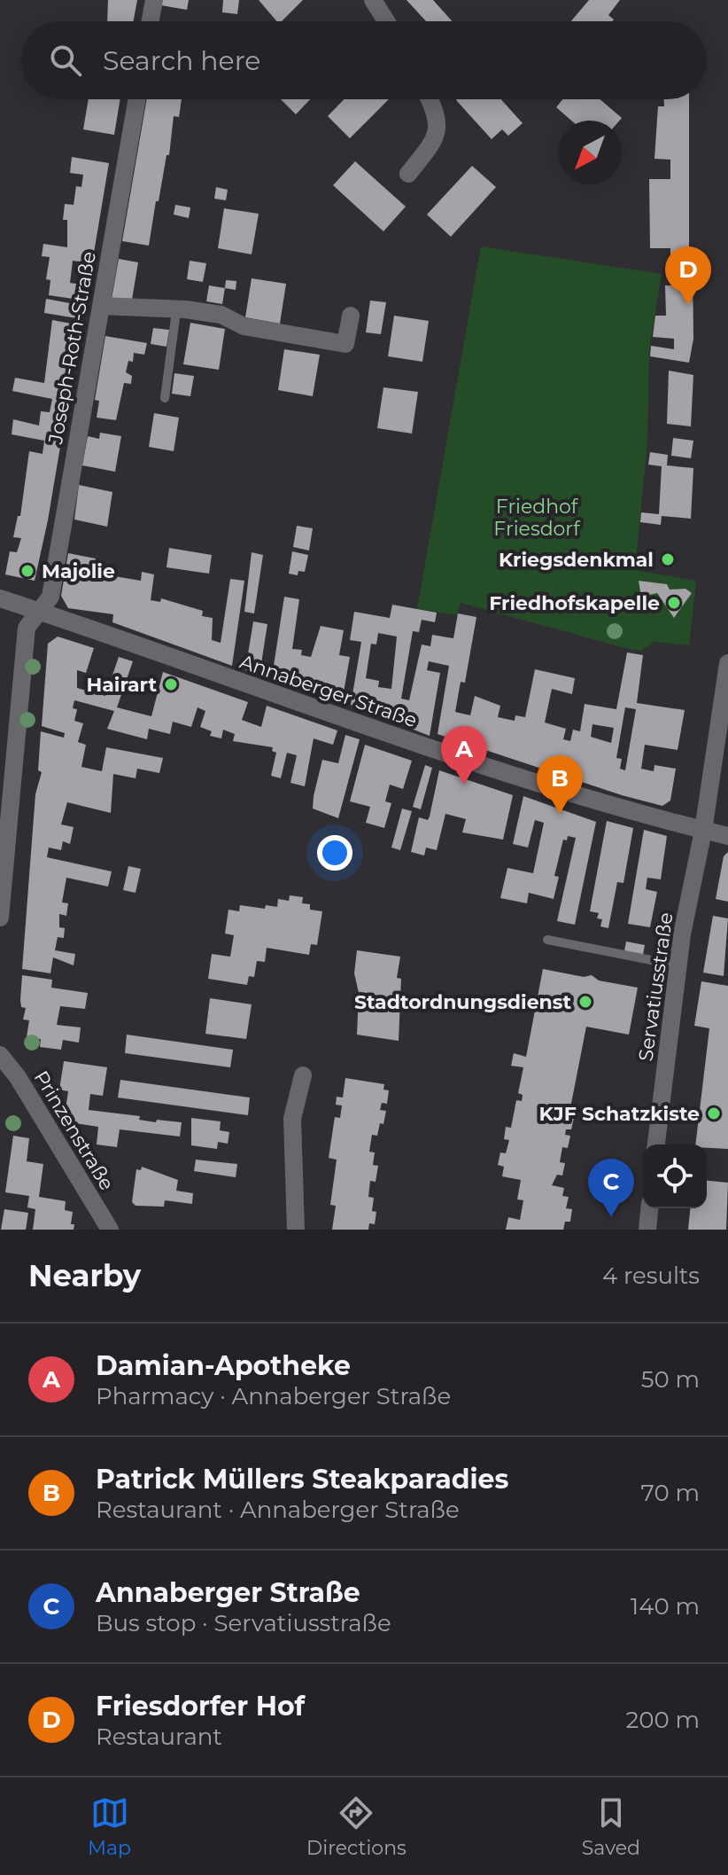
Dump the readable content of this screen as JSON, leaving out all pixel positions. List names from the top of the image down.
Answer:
{
  "streets": {
    "street": [
      "Joseph-Roth-Straße",
      "Annaberger Straße",
      "Servatiusstraße",
      "Prinzenstraße"
    ]
  },
  "crossings": [
    ["Joseph-Roth-Straße", "Annaberger Straße"],
    ["Annaberger Straße", "Servatiusstraße"]
  ],
  "parks": ["Friedhof Friesdorf"],
  "places": [
    "Kriegsdenkmal",
    "Majolie",
    "Friedhofskapelle",
    "Hairart",
    "Stadtordnungsdienst",
    "KJF Schatzkiste"
  ],
  "north": "bottom left",
  "page": {
    "search": "Search here",
    "pins": [
      "D",
      "A",
      "B",
      "C"
    ],
    "heading": ["Nearby", "4 results"],
    "list": [
      {
        "mark": "A",
        "name": "Damian-Apotheke",
        "note": "Pharmacy · Annaberger Straße",
        "value": "50 m"
      },
      {
        "mark": "B",
        "name": "Patrick Müllers Steakparadies",
        "note": "Restaurant · Annaberger Straße",
        "value": "70 m"
      },
      {
        "mark": "C",
        "name": "Annaberger Straße",
        "note": "Bus stop · Servatiusstraße",
        "value": "140 m"
      },
      {
        "mark": "D",
        "name": "Friesdorfer Hof",
        "note": "Restaurant",
        "value": "200 m"
      }
    ],
    "nav": ["Map", "Directions", "Saved"]
  }
}
